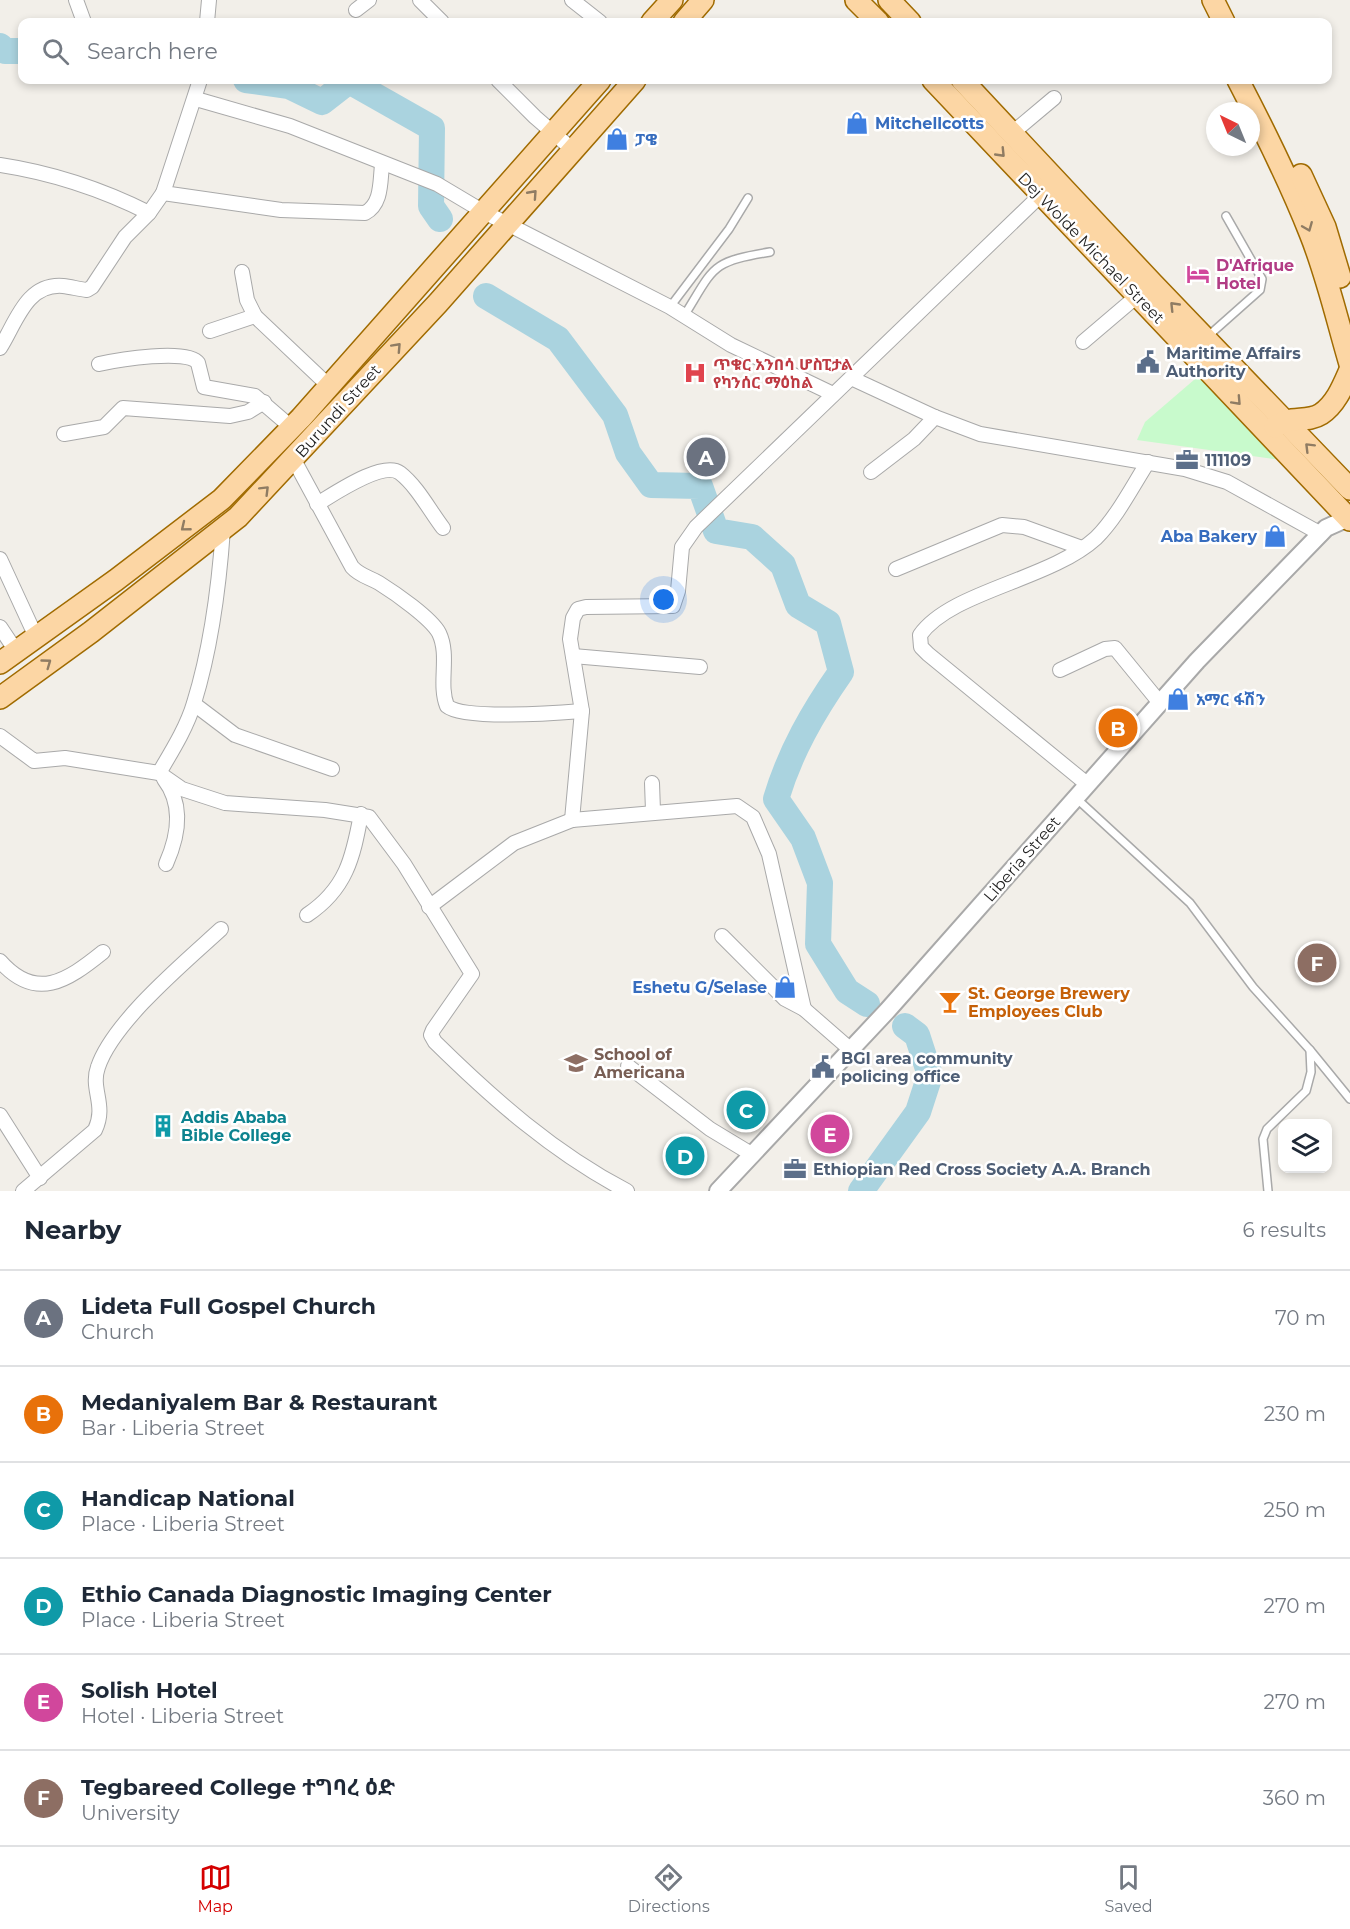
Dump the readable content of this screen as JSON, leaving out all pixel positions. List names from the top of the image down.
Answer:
{
  "streets": {
    "main road": ["Dej Wolde Michael Street", "Burundi Street"],
    "street": ["Liberia Street"]
  },
  "crossings": [
    ["Dej Wolde Michael Street", "Liberia Street"]
  ],
  "places": {
    "shop": [
      "Mitchellcotts",
      "ፓዌ",
      "Aba Bakery",
      "አማር ፋሽን",
      "Eshetu G/Selase"
    ],
    "hotel": ["D'Afrique Hotel"],
    "public building": ["Maritime Affairs Authority", "BGI area community policing office"],
    "hospital": ["ጥቁር አንበሳ ሆስፒታል የካንሰር ማዕከል"],
    "office": ["111109", "Ethiopian Red Cross Society A.A. Branch"],
    "bar": ["St. George Brewery Employees Club"],
    "school or university": ["School of Americana"],
    "building": ["Addis Ababa Bible College"]
  },
  "north": "top left",
  "page": {
    "search": "Search here",
    "pins": [
      "A",
      "B",
      "F",
      "C",
      "E",
      "D"
    ],
    "heading": ["Nearby", "6 results"],
    "list": [
      {
        "mark": "A",
        "name": "Lideta Full Gospel Church",
        "note": "Church",
        "value": "70 m"
      },
      {
        "mark": "B",
        "name": "Medaniyalem Bar & Restaurant",
        "note": "Bar · Liberia Street",
        "value": "230 m"
      },
      {
        "mark": "C",
        "name": "Handicap National",
        "note": "Place · Liberia Street",
        "value": "250 m"
      },
      {
        "mark": "D",
        "name": "Ethio Canada Diagnostic Imaging Center",
        "note": "Place · Liberia Street",
        "value": "270 m"
      },
      {
        "mark": "E",
        "name": "Solish Hotel",
        "note": "Hotel · Liberia Street",
        "value": "270 m"
      },
      {
        "mark": "F",
        "name": "Tegbareed College ተግባረ ዕድ",
        "note": "University",
        "value": "360 m"
      }
    ],
    "nav": ["Map", "Directions", "Saved"]
  }
}
